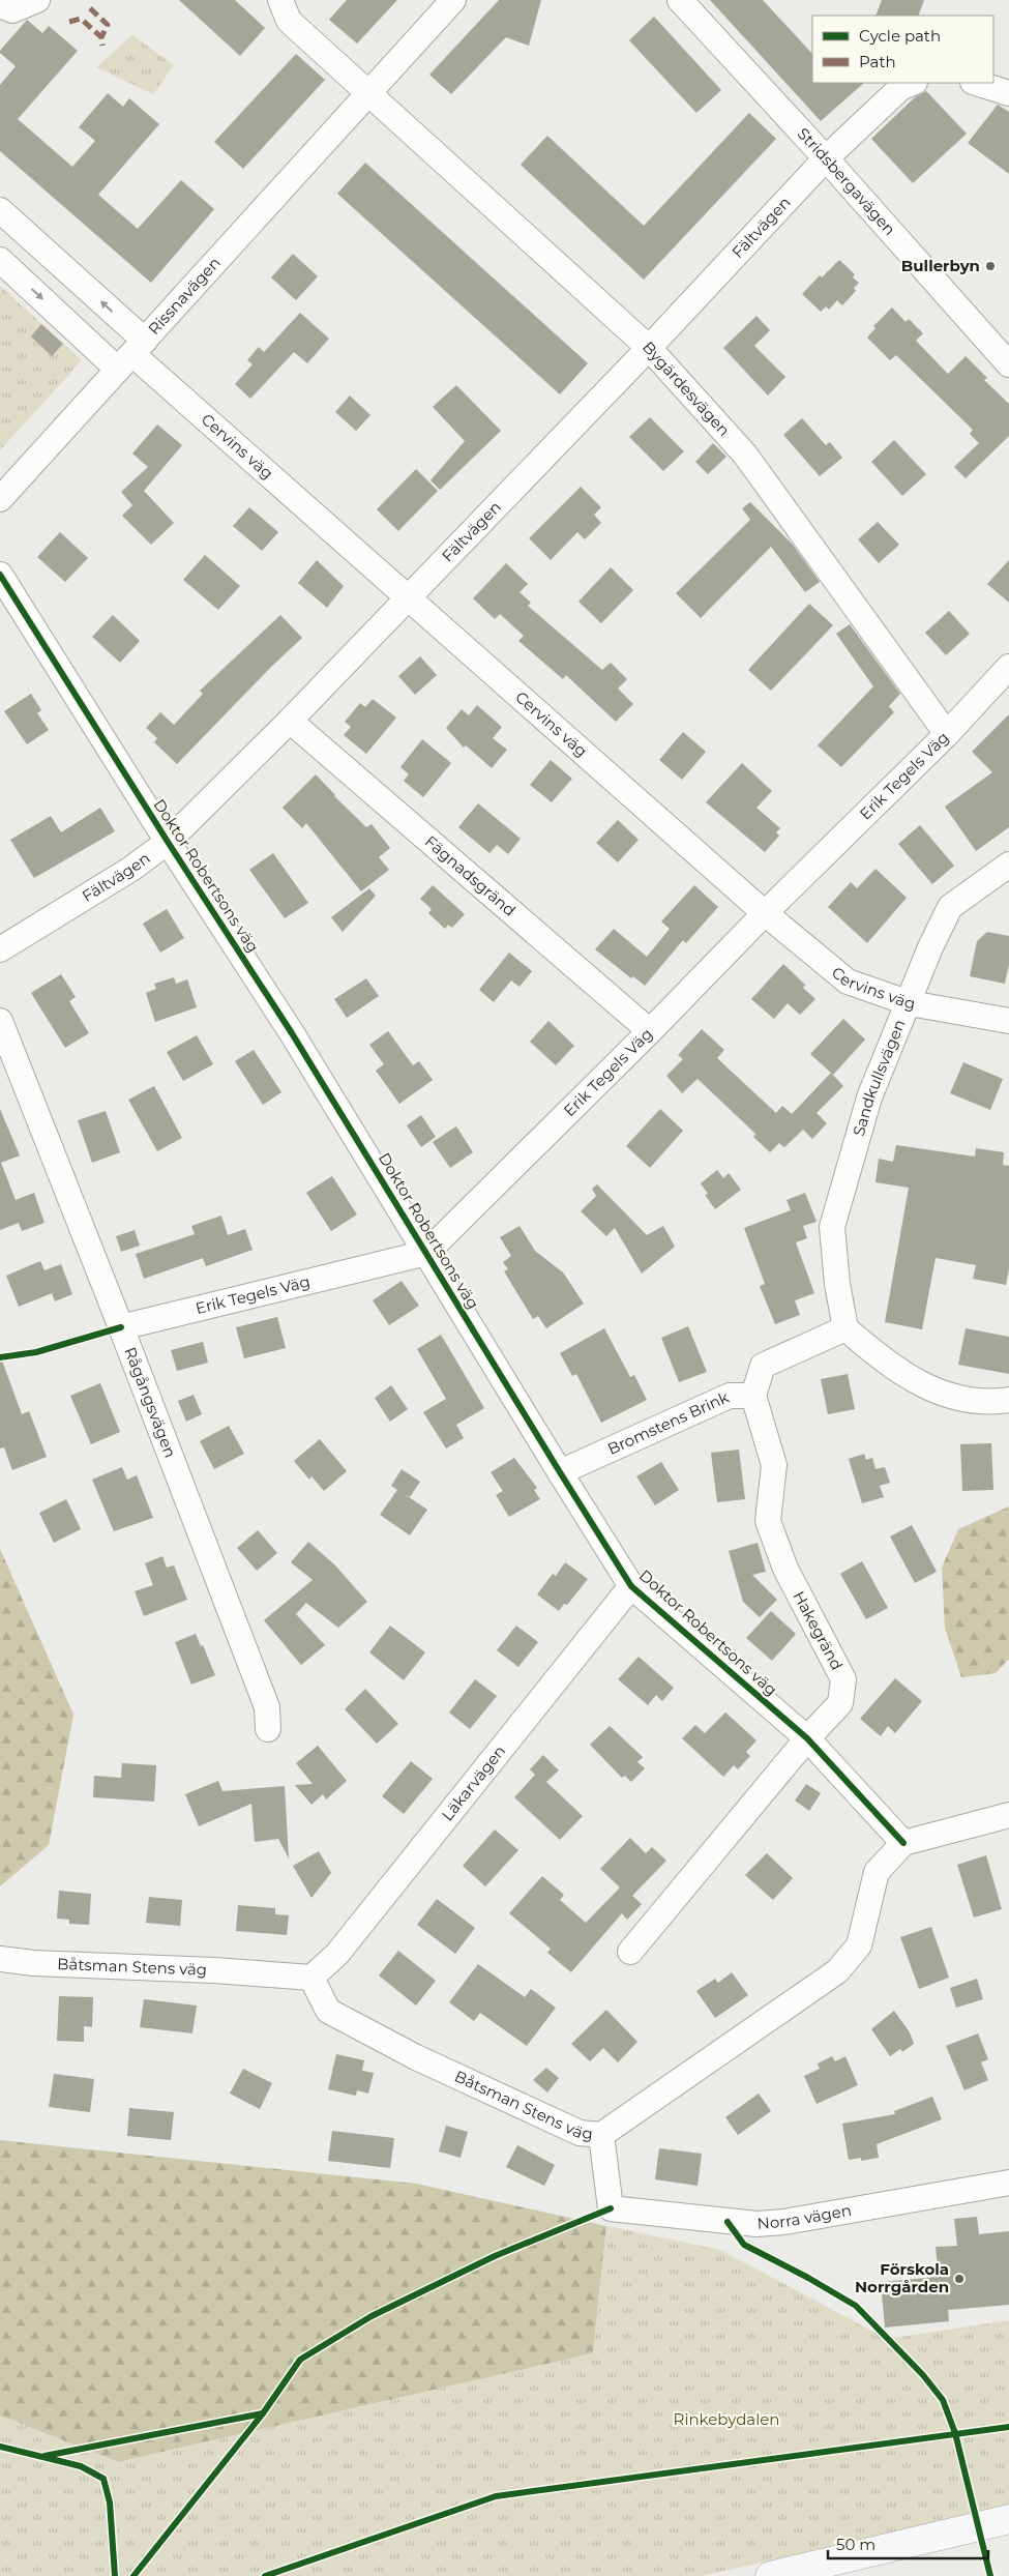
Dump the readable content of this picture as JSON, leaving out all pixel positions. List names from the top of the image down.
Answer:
{
  "streets": {
    "street": [
      "Stridsbergavägen",
      "Fältvägen",
      "Rissnavägen",
      "Bygärdesvägen",
      "Cervins väg",
      "Erik Tegels Väg",
      "Doktor Robertsons väg",
      "Fägnadsgränd",
      "Sandkullsvägen",
      "Rågångsvägen",
      "Bromstens Brink",
      "Hakegränd",
      "Läkarvägen",
      "Båtsman Stens väg",
      "Norra vägen"
    ]
  },
  "crossings": [
    ["Stridsbergavägen", "Fältvägen"],
    ["Fältvägen", "Bygärdesvägen"],
    ["Fältvägen", "Cervins väg"],
    ["Fältvägen", "Doktor Robertsons väg"],
    ["Fältvägen", "Fägnadsgränd"],
    ["Rissnavägen", "Bygärdesvägen"],
    ["Rissnavägen", "Cervins väg"],
    ["Bygärdesvägen", "Erik Tegels Väg"],
    ["Cervins väg", "Erik Tegels Väg"],
    ["Cervins väg", "Sandkullsvägen"],
    ["Erik Tegels Väg", "Doktor Robertsons väg"],
    ["Erik Tegels Väg", "Fägnadsgränd"],
    ["Erik Tegels Väg", "Rågångsvägen"],
    ["Doktor Robertsons väg", "Bromstens Brink"],
    ["Doktor Robertsons väg", "Hakegränd"],
    ["Doktor Robertsons väg", "Läkarvägen"],
    ["Doktor Robertsons väg", "Båtsman Stens väg"],
    ["Bromstens Brink", "Hakegränd"],
    ["Läkarvägen", "Båtsman Stens väg"],
    ["Båtsman Stens väg", "Norra vägen"]
  ],
  "parks": ["Rinkebydalen"],
  "places": ["Bullerbyn", "Förskola Norrgården"],
  "legend": ["Cycle path", "Path"],
  "scale_bar": "50 m"
}
